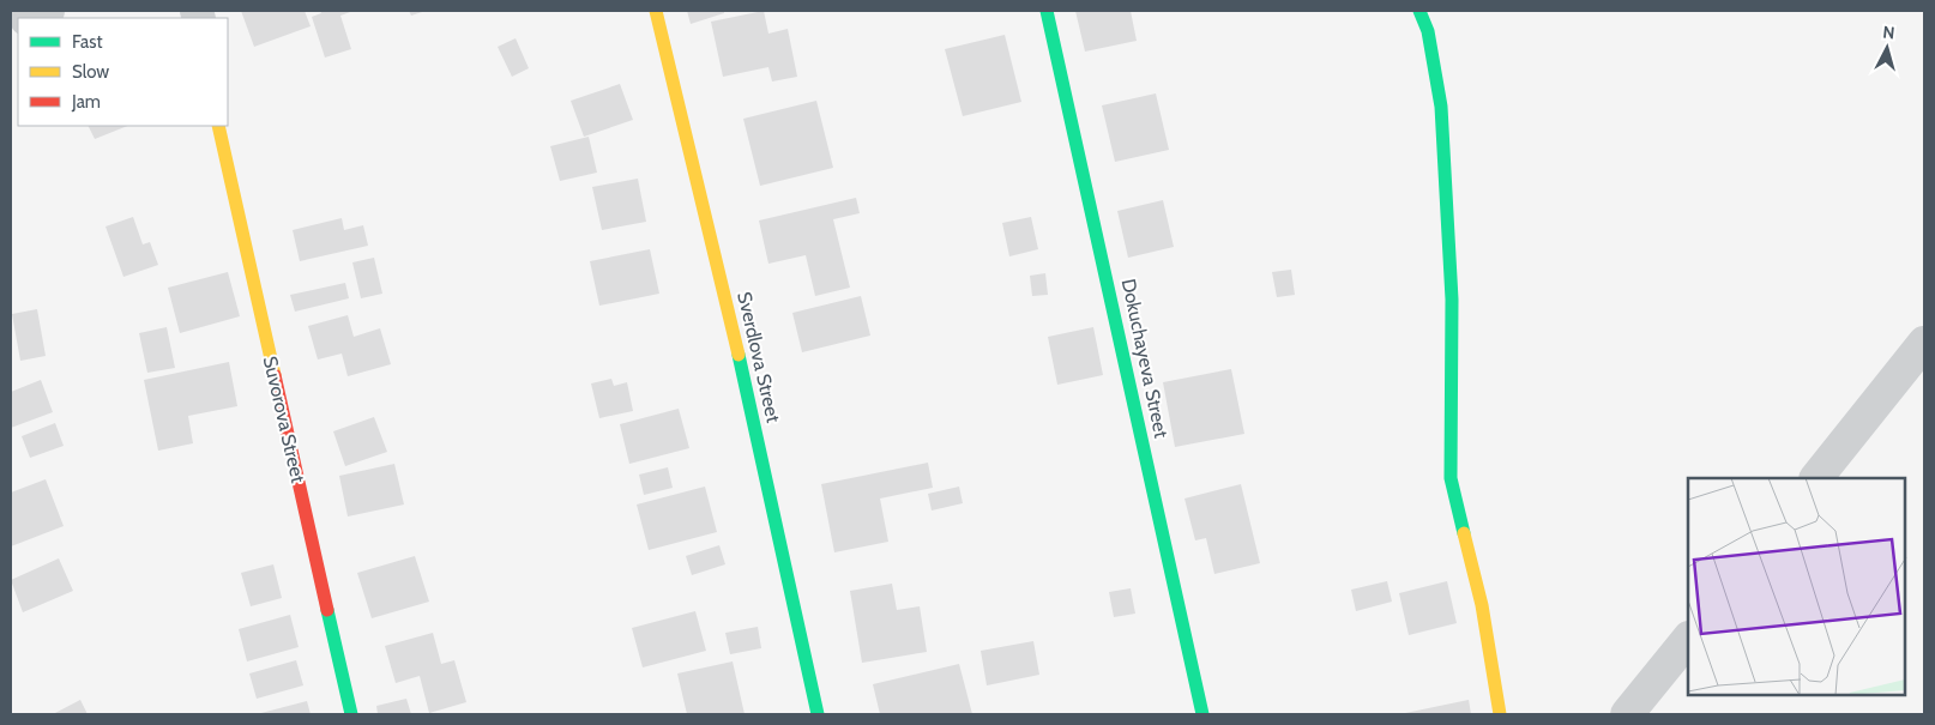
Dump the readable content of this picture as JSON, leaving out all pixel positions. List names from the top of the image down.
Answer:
{
  "streets": {
    "street": ["Sverdlova Street", "Dokuchayeva Street", "Suvorova Street"]
  },
  "legend": ["Fast", "Slow", "Jam"],
  "north": "top"
}
